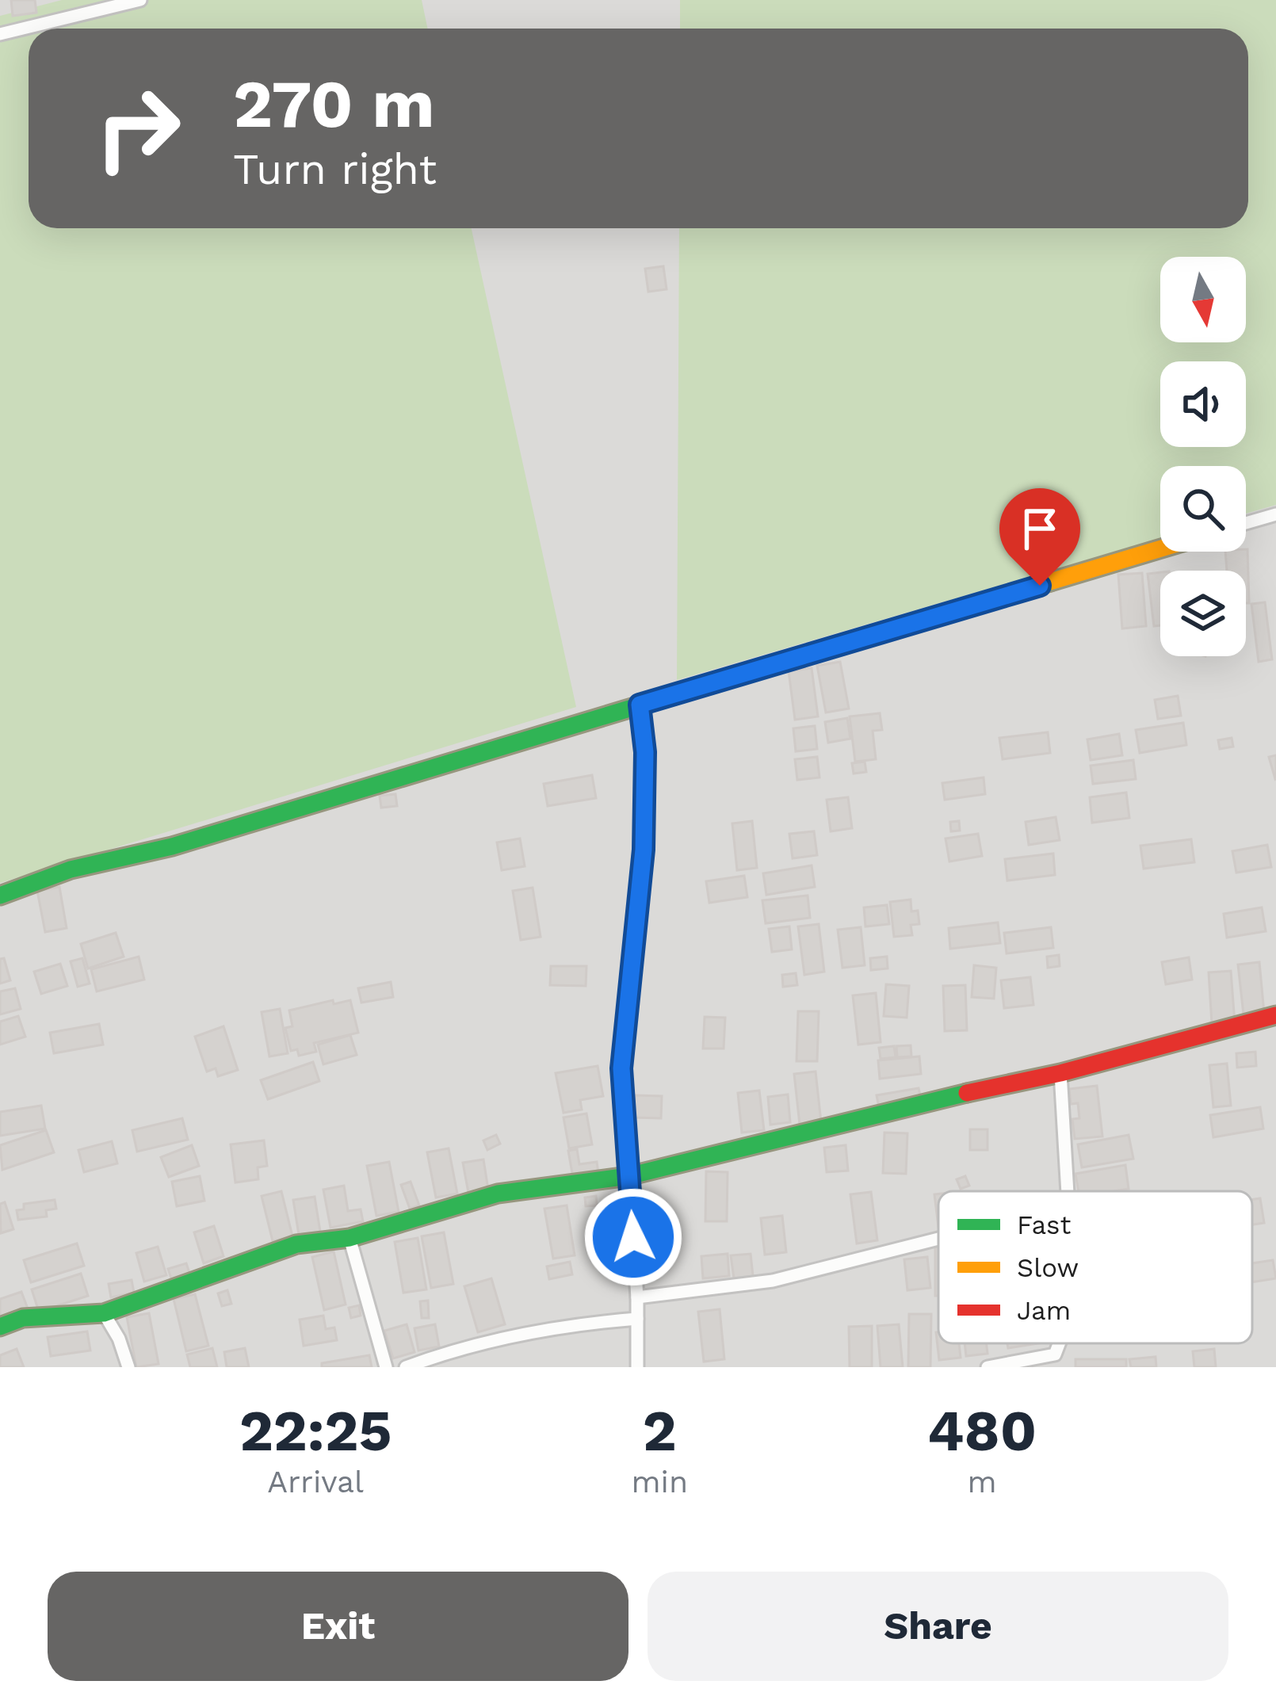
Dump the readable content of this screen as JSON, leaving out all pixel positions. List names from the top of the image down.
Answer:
{
  "legend": ["Fast", "Slow", "Jam"],
  "north": "bottom",
  "page": {
    "turn": ["270 m", "Turn right"],
    "eta": [
      "22:25",
      "Arrival",
      "2",
      "min",
      "480",
      "m"
    ],
    "buttons": ["Exit", "Share"]
  }
}
